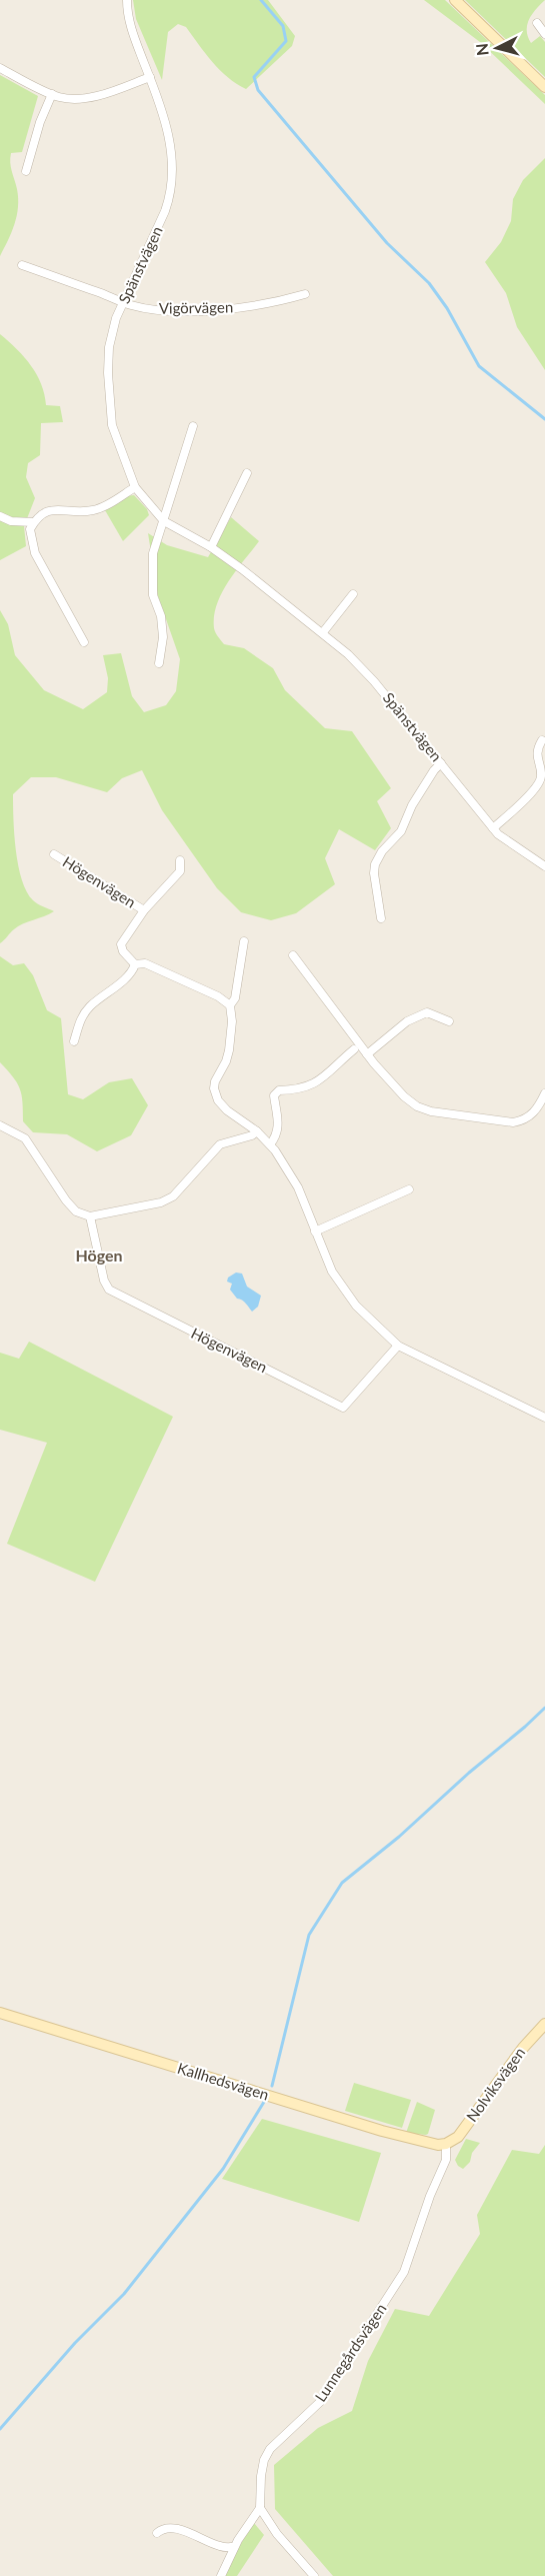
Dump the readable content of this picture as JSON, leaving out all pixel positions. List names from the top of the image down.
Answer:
{
  "streets": {
    "street": [
      "Spänstvägen",
      "Vigörvägen",
      "Högenvägen",
      "Kallhedsvägen",
      "Nolviksvägen",
      "Lunnegårdsvägen"
    ]
  },
  "crossings": [
    ["Spänstvägen", "Vigörvägen"],
    ["Kallhedsvägen", "Nolviksvägen"],
    ["Kallhedsvägen", "Lunnegårdsvägen"],
    ["Nolviksvägen", "Lunnegårdsvägen"]
  ],
  "districts": ["Högen"],
  "north": "left"
}
